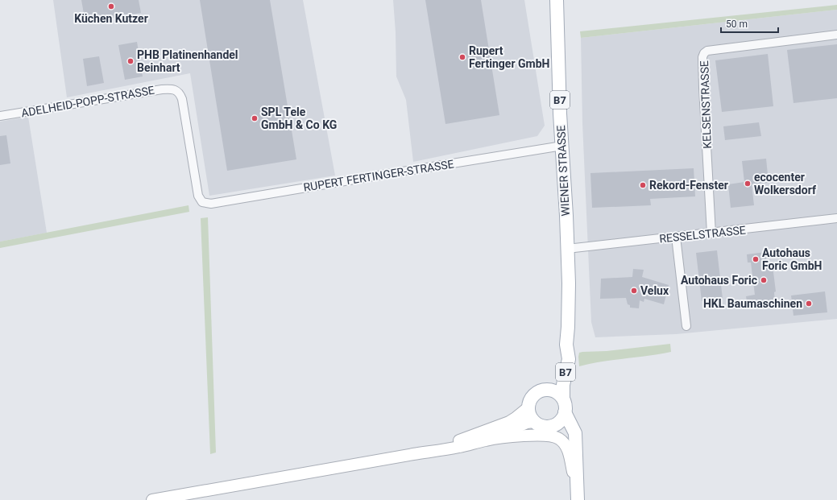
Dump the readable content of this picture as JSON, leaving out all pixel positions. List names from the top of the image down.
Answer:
{
  "streets": {
    "main road": ["B7", "WIENER STRASSE"],
    "street": [
      "ADELHEID-POPP-STRASSE",
      "KELSENSTRASSE",
      "RUPERT FERTINGER-STRASSE",
      "RESSELSTRASSE"
    ]
  },
  "crossings": [
    ["B7", "WIENER STRASSE"],
    ["ADELHEID-POPP-STRASSE", "RUPERT FERTINGER-STRASSE"],
    ["KELSENSTRASSE", "RESSELSTRASSE"],
    ["WIENER STRASSE", "RUPERT FERTINGER-STRASSE"],
    ["WIENER STRASSE", "RESSELSTRASSE"]
  ],
  "places": [
    "Küchen Kutzer",
    "Rupert Fertinger GmbH",
    "PHB Platinenhandel Beinhart",
    "SPL Tele GmbH & Co KG",
    "ecocenter Wolkersdorf",
    "Rekord-Fenster",
    "Autohaus Foric GmbH",
    "Autohaus Foric",
    "Velux",
    "HKL Baumaschinen"
  ],
  "scale_bar": "50 m"
}
